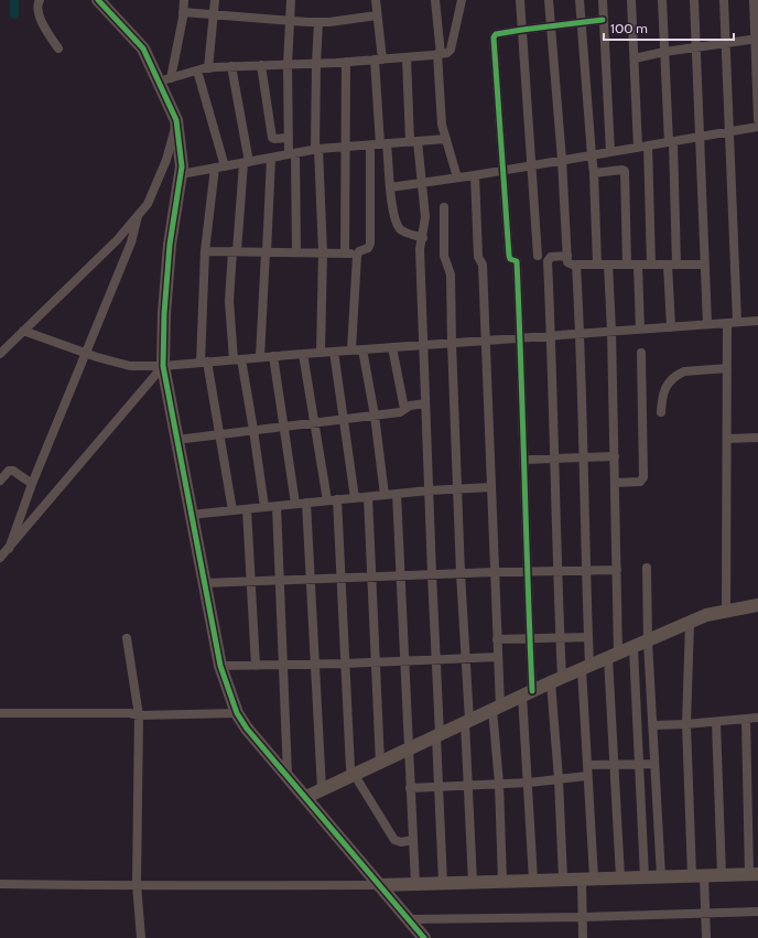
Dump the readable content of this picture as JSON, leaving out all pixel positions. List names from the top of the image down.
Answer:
{
  "scale_bar": "100 m"
}
